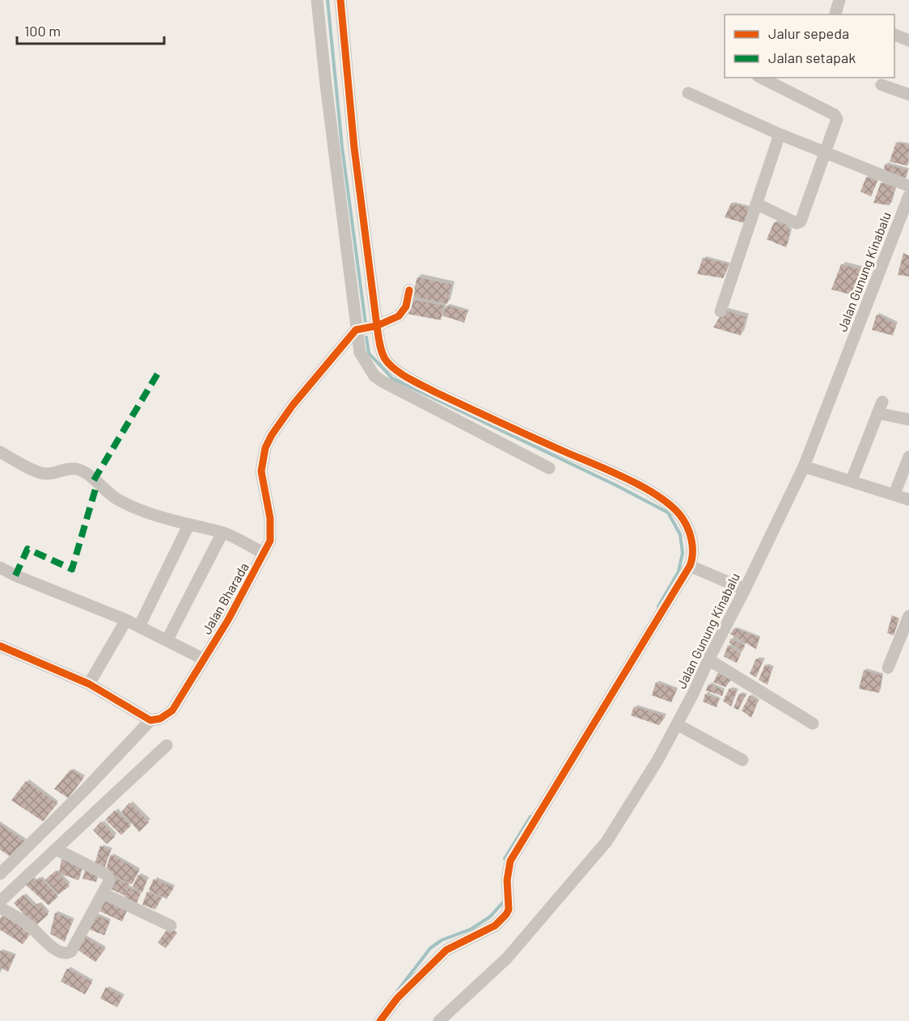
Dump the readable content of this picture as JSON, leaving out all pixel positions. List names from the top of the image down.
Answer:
{
  "streets": {
    "street": ["Jalan Gunung Kinabalu", "Jalan Bharada"]
  },
  "legend": ["Jalur sepeda", "Jalan setapak"],
  "scale_bar": "100 m"
}
